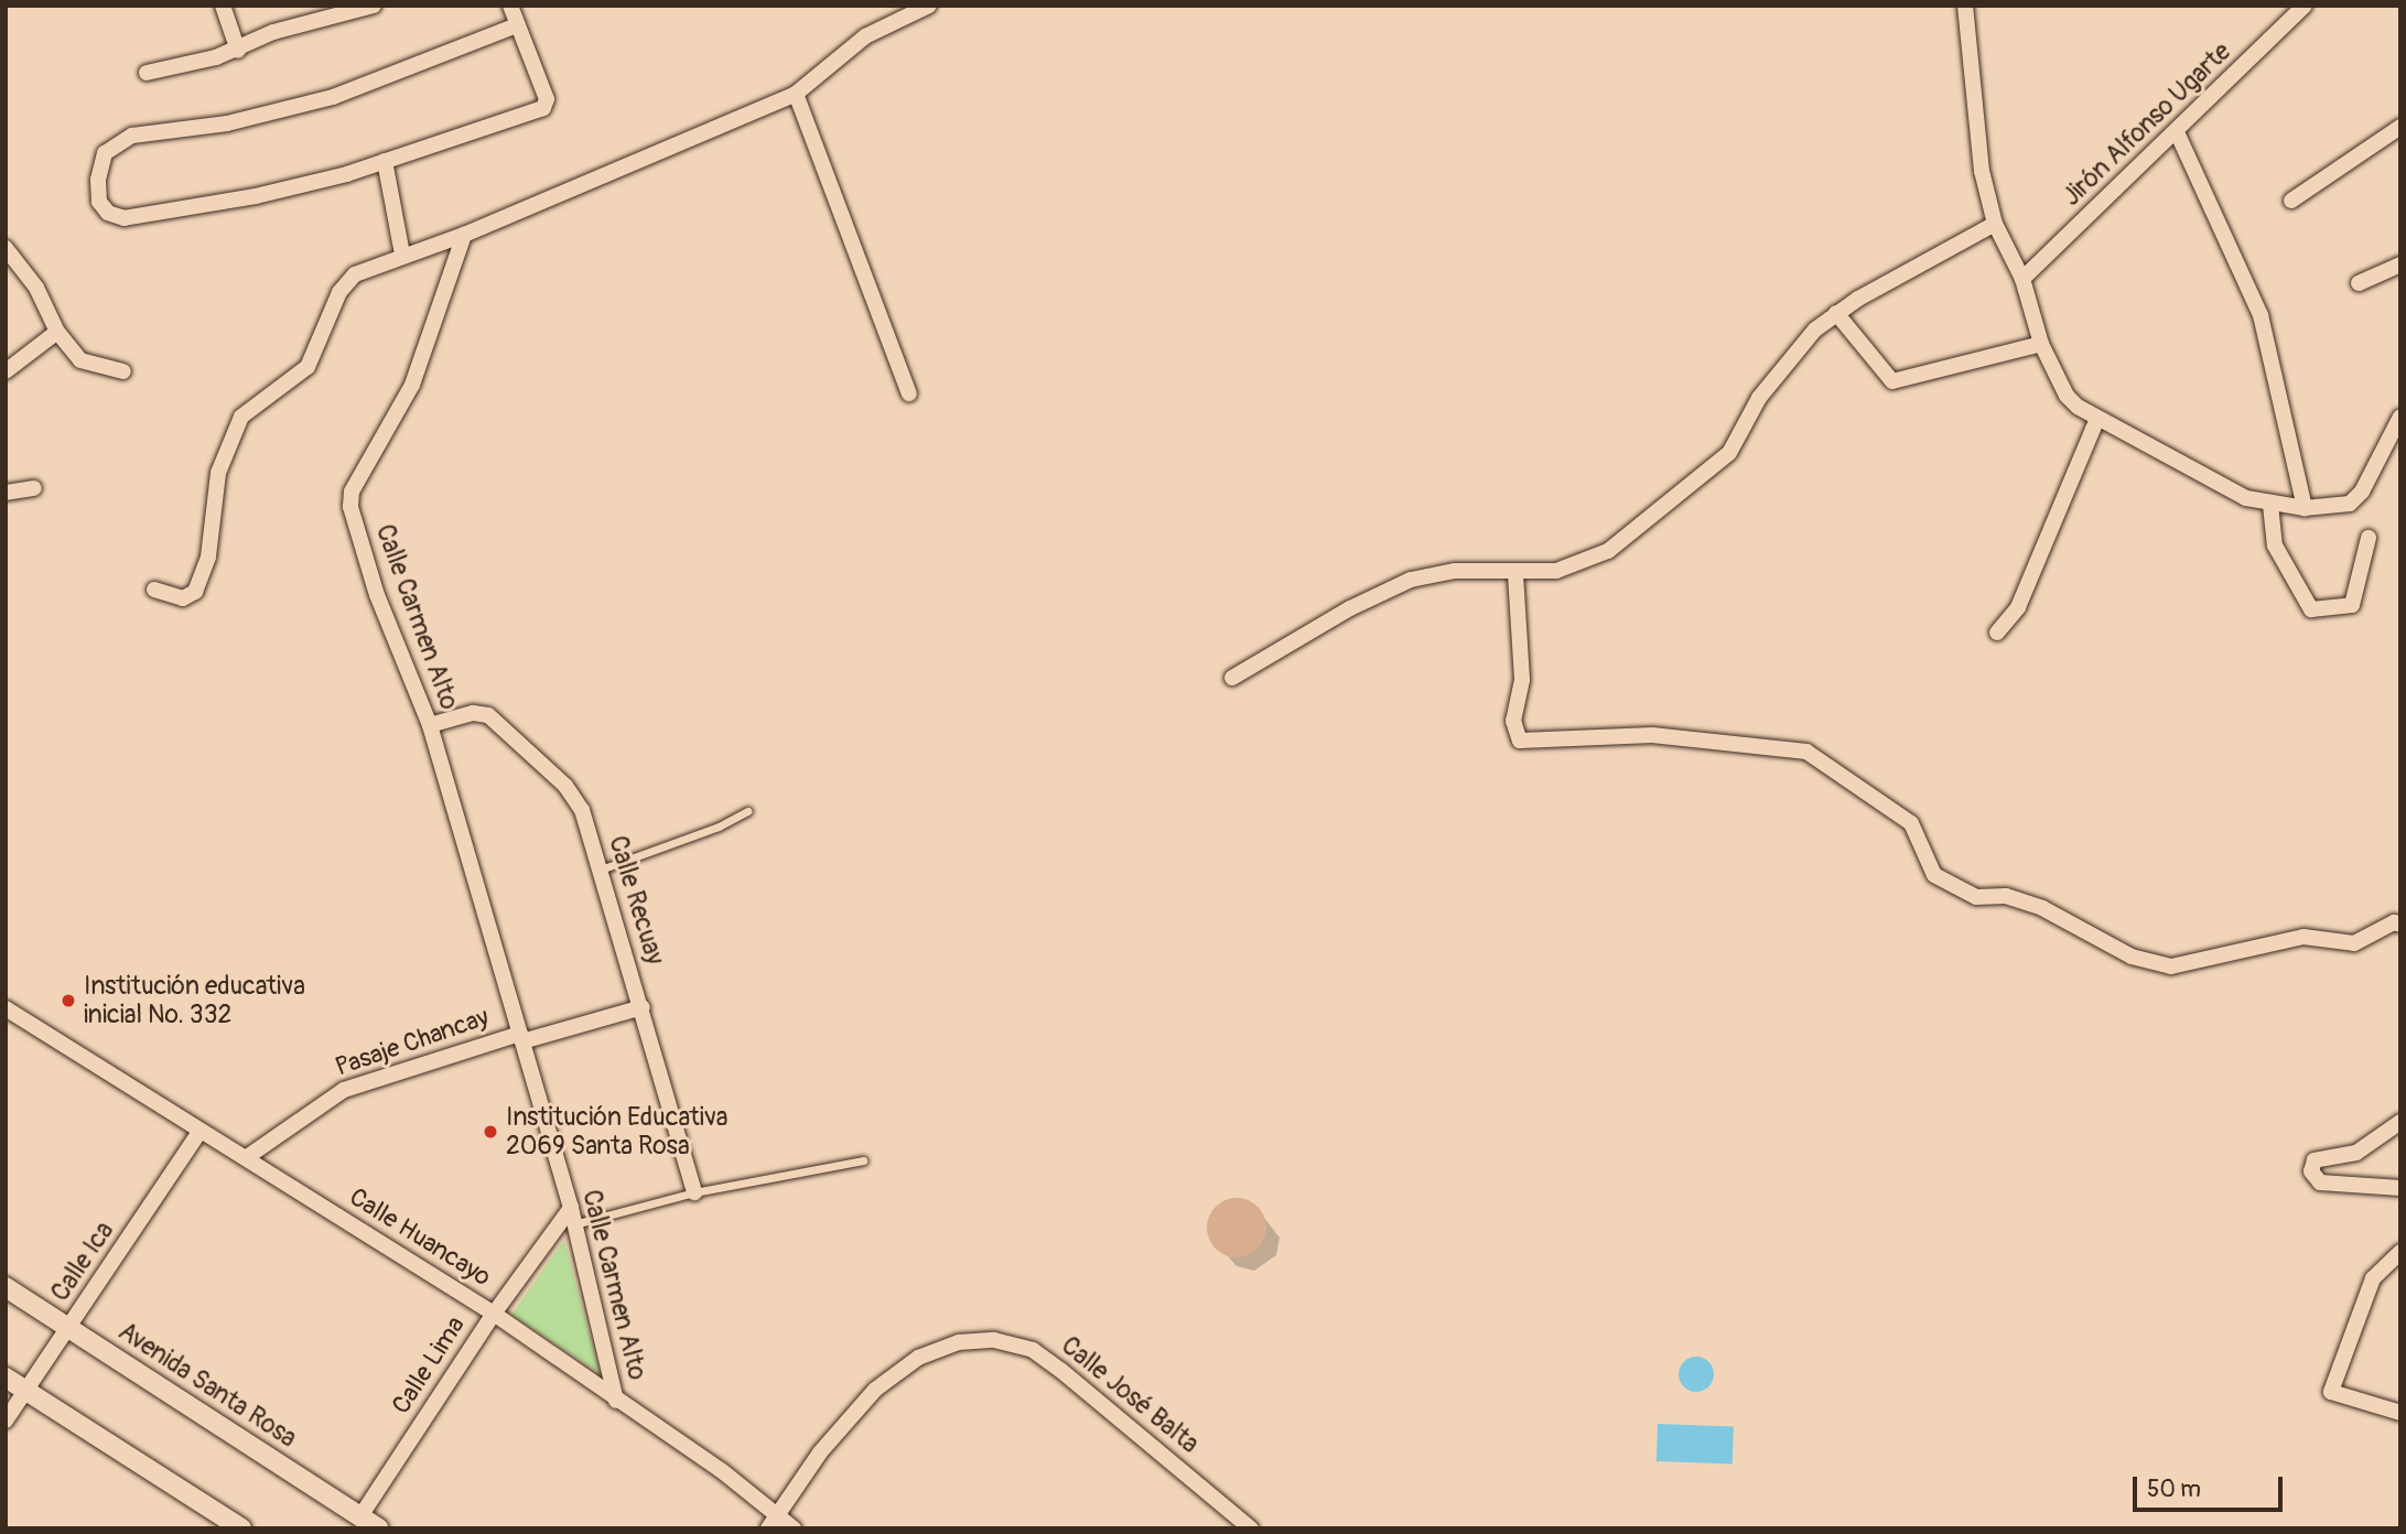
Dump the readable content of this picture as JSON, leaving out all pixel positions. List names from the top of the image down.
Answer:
{
  "streets": {
    "street": [
      "Jirón Alfonso Ugarte",
      "Calle Carmen Alto",
      "Calle Recuay",
      "Pasaje Chancay",
      "Calle Huancayo",
      "Calle Ica",
      "Calle Lima",
      "Avenida Santa Rosa",
      "Calle José Balta"
    ]
  },
  "crossings": [
    ["Calle Carmen Alto", "Calle Recuay"],
    ["Calle Carmen Alto", "Pasaje Chancay"],
    ["Calle Carmen Alto", "Calle Huancayo"],
    ["Calle Carmen Alto", "Calle Lima"],
    ["Calle Recuay", "Pasaje Chancay"],
    ["Pasaje Chancay", "Calle Huancayo"],
    ["Calle Huancayo", "Calle Ica"],
    ["Calle Huancayo", "Calle Lima"],
    ["Calle Huancayo", "Calle José Balta"],
    ["Calle Ica", "Avenida Santa Rosa"],
    ["Calle Lima", "Avenida Santa Rosa"]
  ],
  "places": ["Institución educativa inicial No. 332", "Institución Educativa 2069 Santa Rosa"],
  "scale_bar": "50 m"
}
